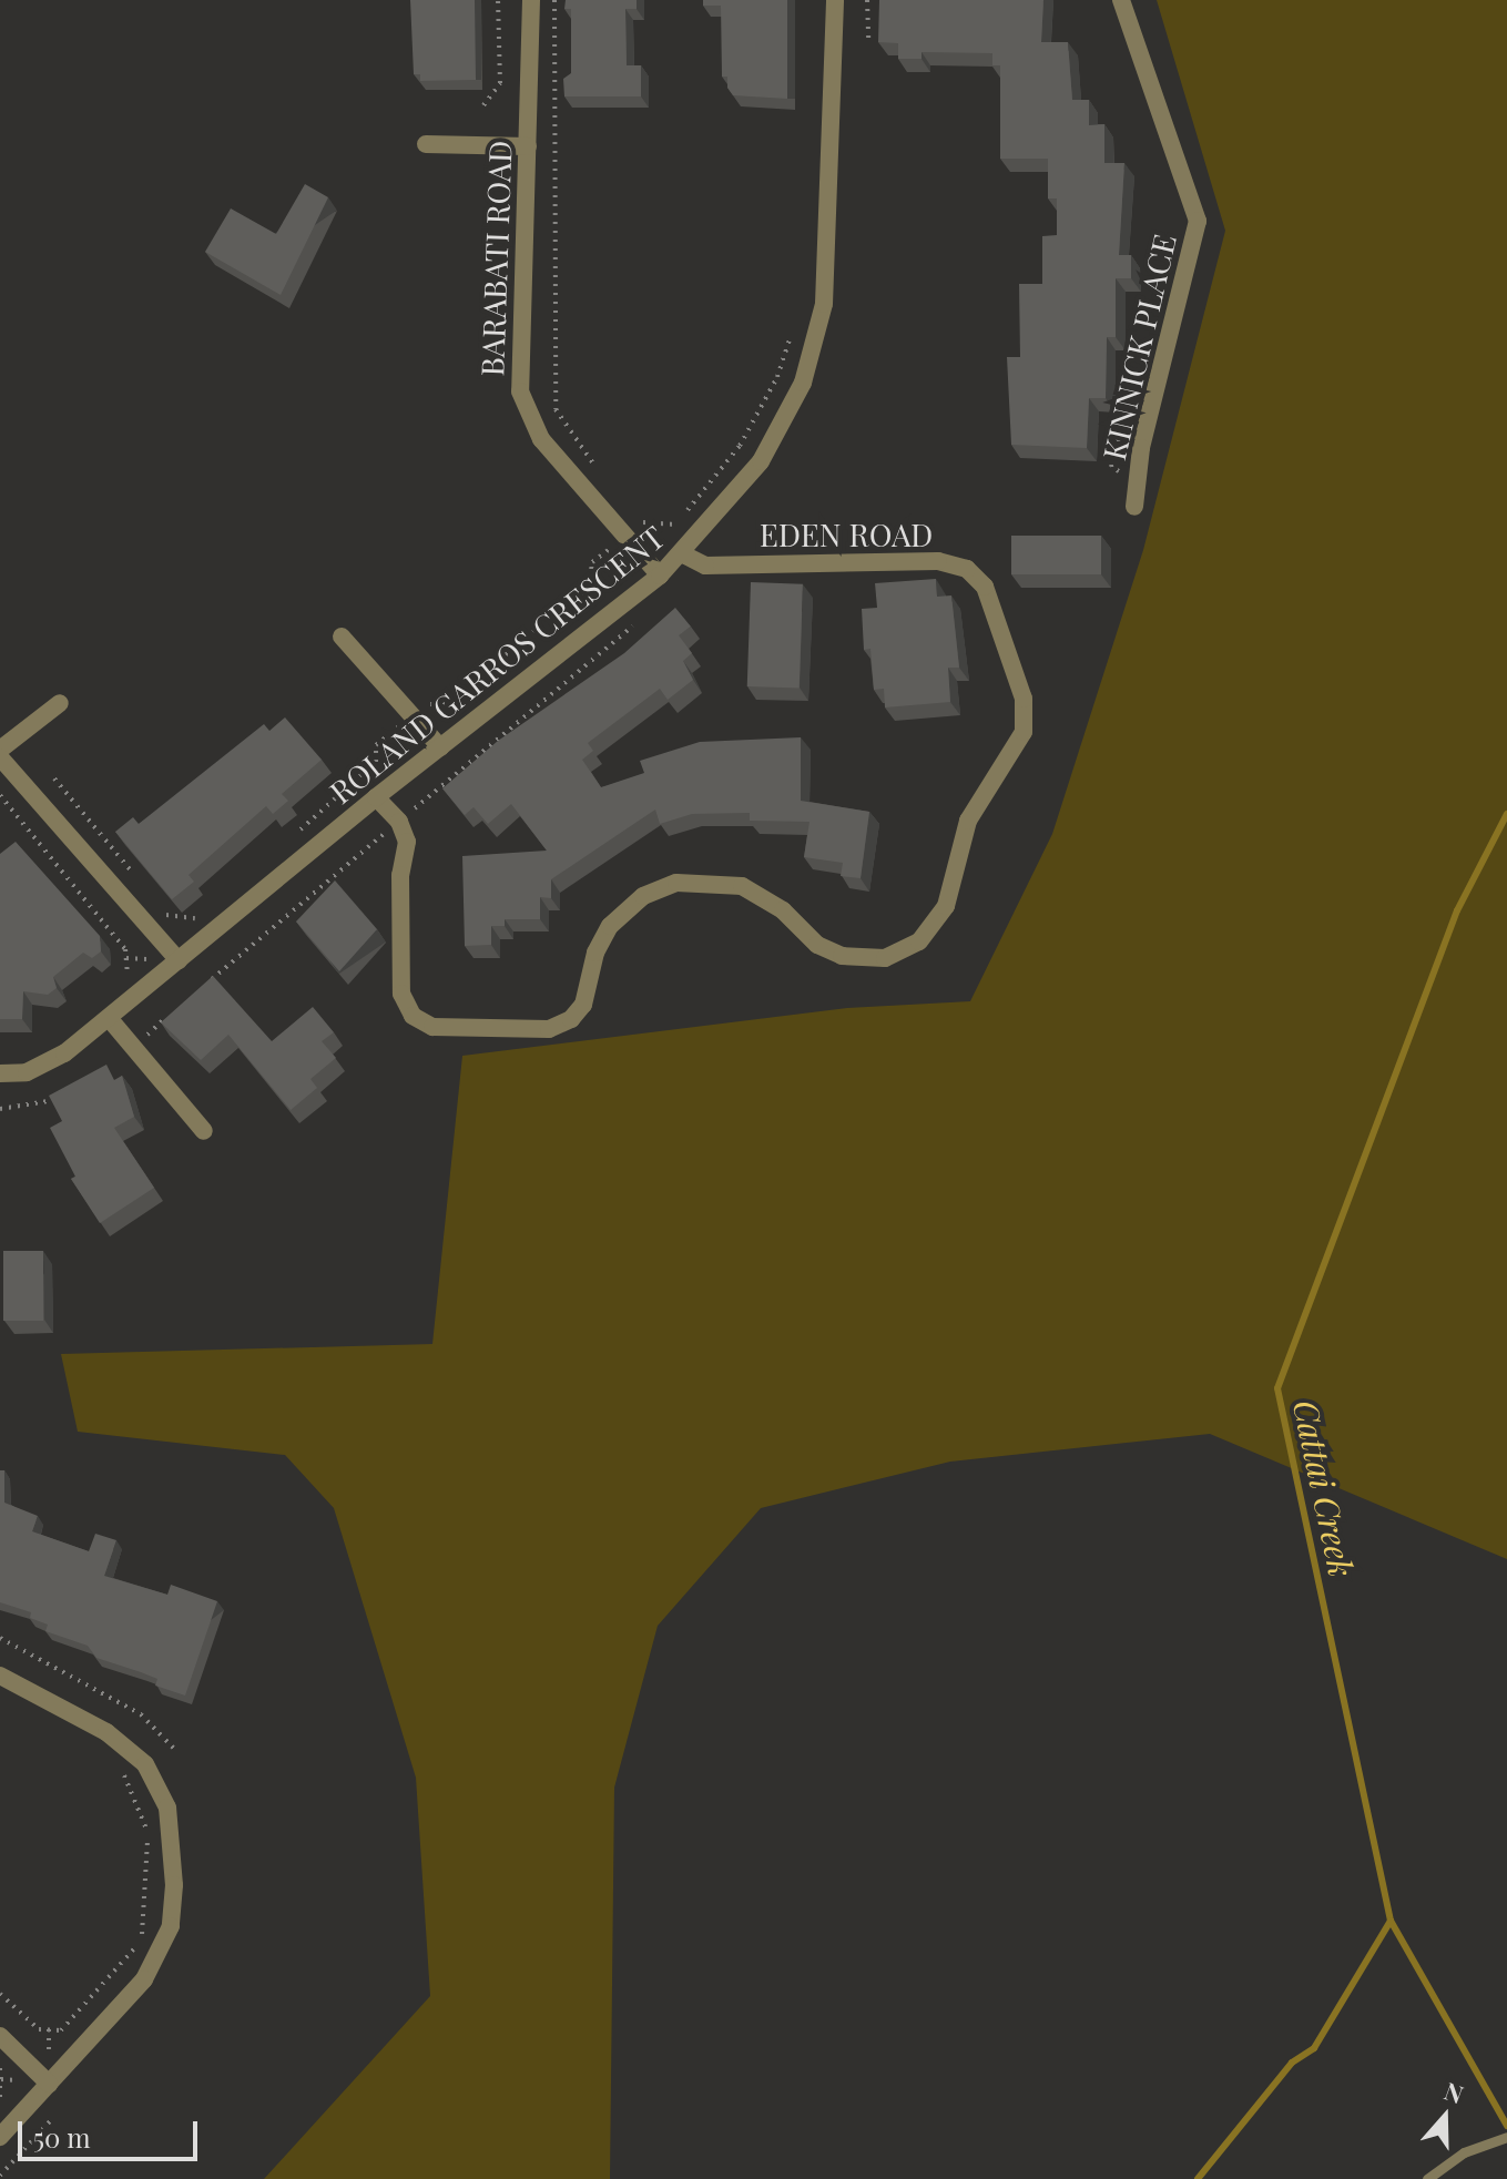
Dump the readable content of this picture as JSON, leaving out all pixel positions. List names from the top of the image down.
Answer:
{
  "streets": {
    "street": [
      "BARABATI ROAD",
      "KINNICK PLACE",
      "EDEN ROAD",
      "ROLAND GARROS CRESCENT"
    ]
  },
  "crossings": [
    ["BARABATI ROAD", "ROLAND GARROS CRESCENT"],
    ["EDEN ROAD", "ROLAND GARROS CRESCENT"]
  ],
  "water": ["Cattai Creek"],
  "scale_bar": "50 m",
  "north": "top"
}
